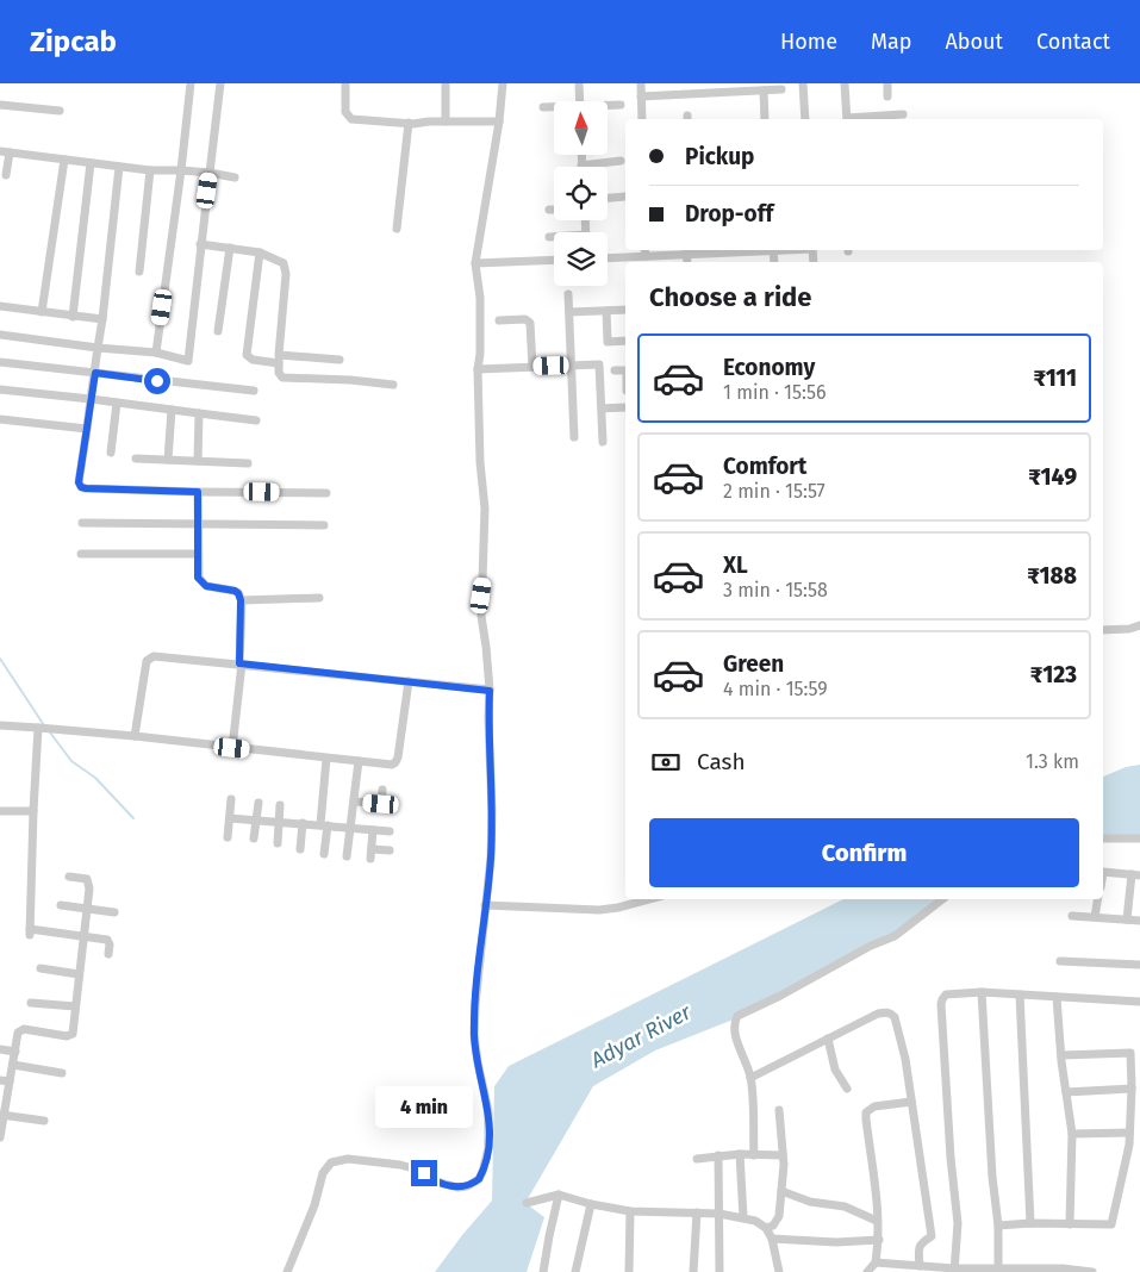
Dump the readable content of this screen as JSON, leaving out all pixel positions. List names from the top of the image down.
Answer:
{
  "water": ["Adyar River"],
  "north": "top",
  "page": {
    "header": "Zipcab",
    "nav": [
      "Home",
      "Map",
      "About",
      "Contact"
    ],
    "banner": ["Pickup", "Drop-off"],
    "heading": "Choose a ride",
    "list": [
      {
        "name": "Economy",
        "note": "1 min · 15:56",
        "value": "₹111"
      },
      {
        "name": "Comfort",
        "note": "2 min · 15:57",
        "value": "₹149"
      },
      {
        "name": "XL",
        "note": "3 min · 15:58",
        "value": "₹188"
      },
      {
        "name": "Green",
        "note": "4 min · 15:59",
        "value": "₹123"
      }
    ],
    "pay": ["Cash", "1.3 km"],
    "buttons": "Confirm",
    "bubble": "4 min"
  }
}
